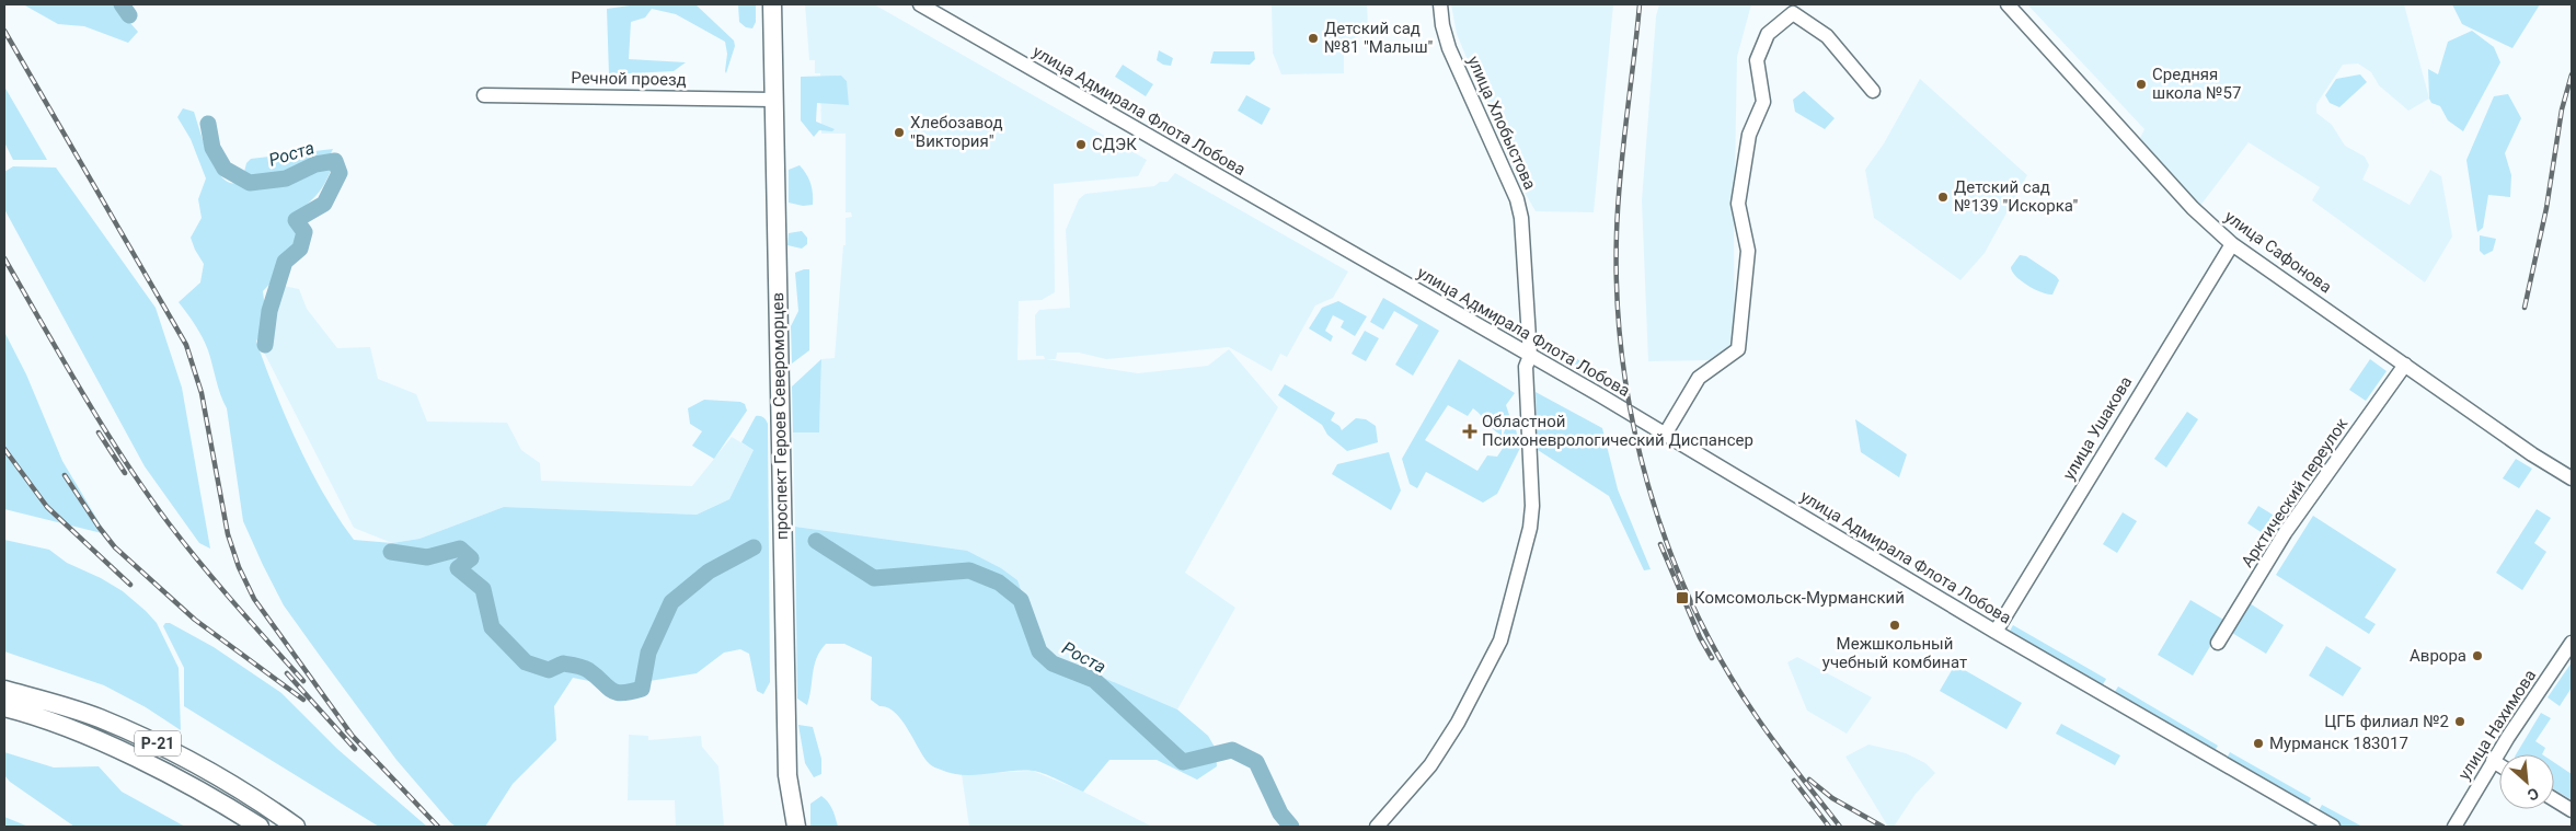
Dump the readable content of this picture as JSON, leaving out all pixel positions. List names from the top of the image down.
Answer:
{
  "streets": {
    "main road": ["проспект Героев Североморцев", "Р-21"],
    "street": [
      "Речной проезд",
      "улица Адмирала Флота Лобова",
      "улица Хлобыстова",
      "улица Сафонова",
      "улица Ушакова",
      "Арктический переулок",
      "улица Нахимова"
    ]
  },
  "crossings": [
    ["Речной проезд", "проспект Героев Североморцев"],
    ["улица Адмирала Флота Лобова", "улица Хлобыстова"],
    ["улица Адмирала Флота Лобова", "улица Ушакова"],
    ["улица Сафонова", "улица Ушакова"],
    ["улица Сафонова", "Арктический переулок"]
  ],
  "water": ["Роста"],
  "places": {
    "other": [
      "Детский сад №81 \"Малыш\"",
      "Средняя школа №57",
      "Хлебозавод \"Виктория\"",
      "СДЭК",
      "Детский сад №139 \"Искорка\"",
      "Межшкольный учебный комбинат",
      "Аврора",
      "ЦГБ филиал №2",
      "Мурманск 183017"
    ],
    "health": ["Областной Психоневрологический Диспансер"],
    "transit": ["Комсомольск-Мурманский"]
  },
  "north": "bottom right"
}
